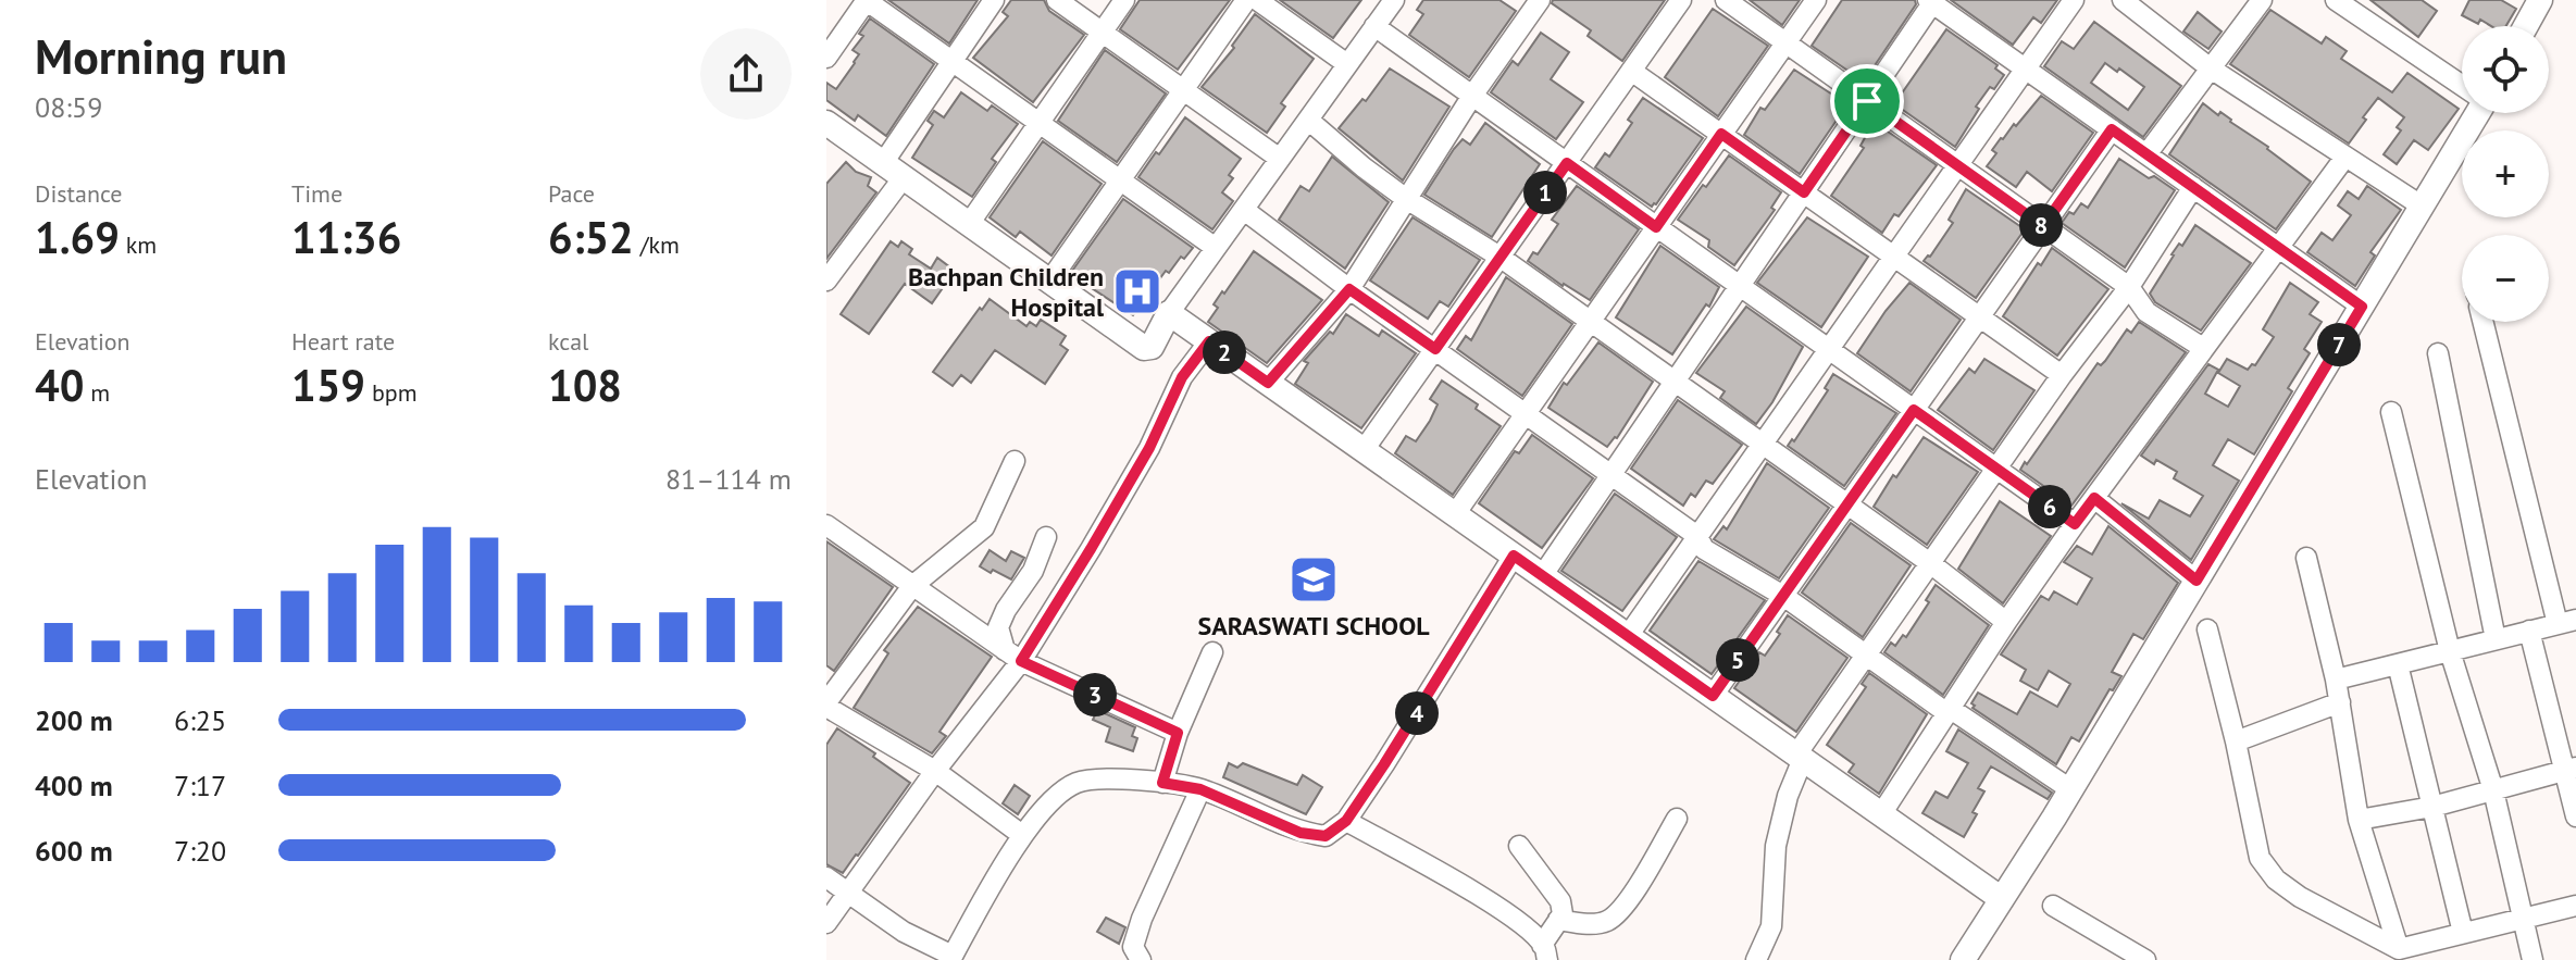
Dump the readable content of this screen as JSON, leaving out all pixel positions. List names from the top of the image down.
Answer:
{
  "places": {
    "hospital": ["Bachpan Children Hospital"],
    "school or university": ["SARASWATI SCHOOL"]
  },
  "page": {
    "heading": ["Morning run", "08:59"],
    "map_buttons": ["+", "−"],
    "stats": [
      ["Distance", "1.69 km"],
      ["Time", "11:36"],
      ["Pace", "6:52 /km"],
      ["Elevation", "40 m"],
      ["Heart rate", "159 bpm"],
      ["kcal", "108"]
    ],
    "pins": [
      "1",
      "8",
      "7",
      "2",
      "6",
      "5",
      "3",
      "4"
    ],
    "chart": ["Elevation", "81–114 m"],
    "list": [
      {
        "name": "200 m",
        "note": "6:25"
      },
      {
        "name": "400 m",
        "note": "7:17"
      },
      {
        "name": "600 m",
        "note": "7:20"
      }
    ]
  }
}
